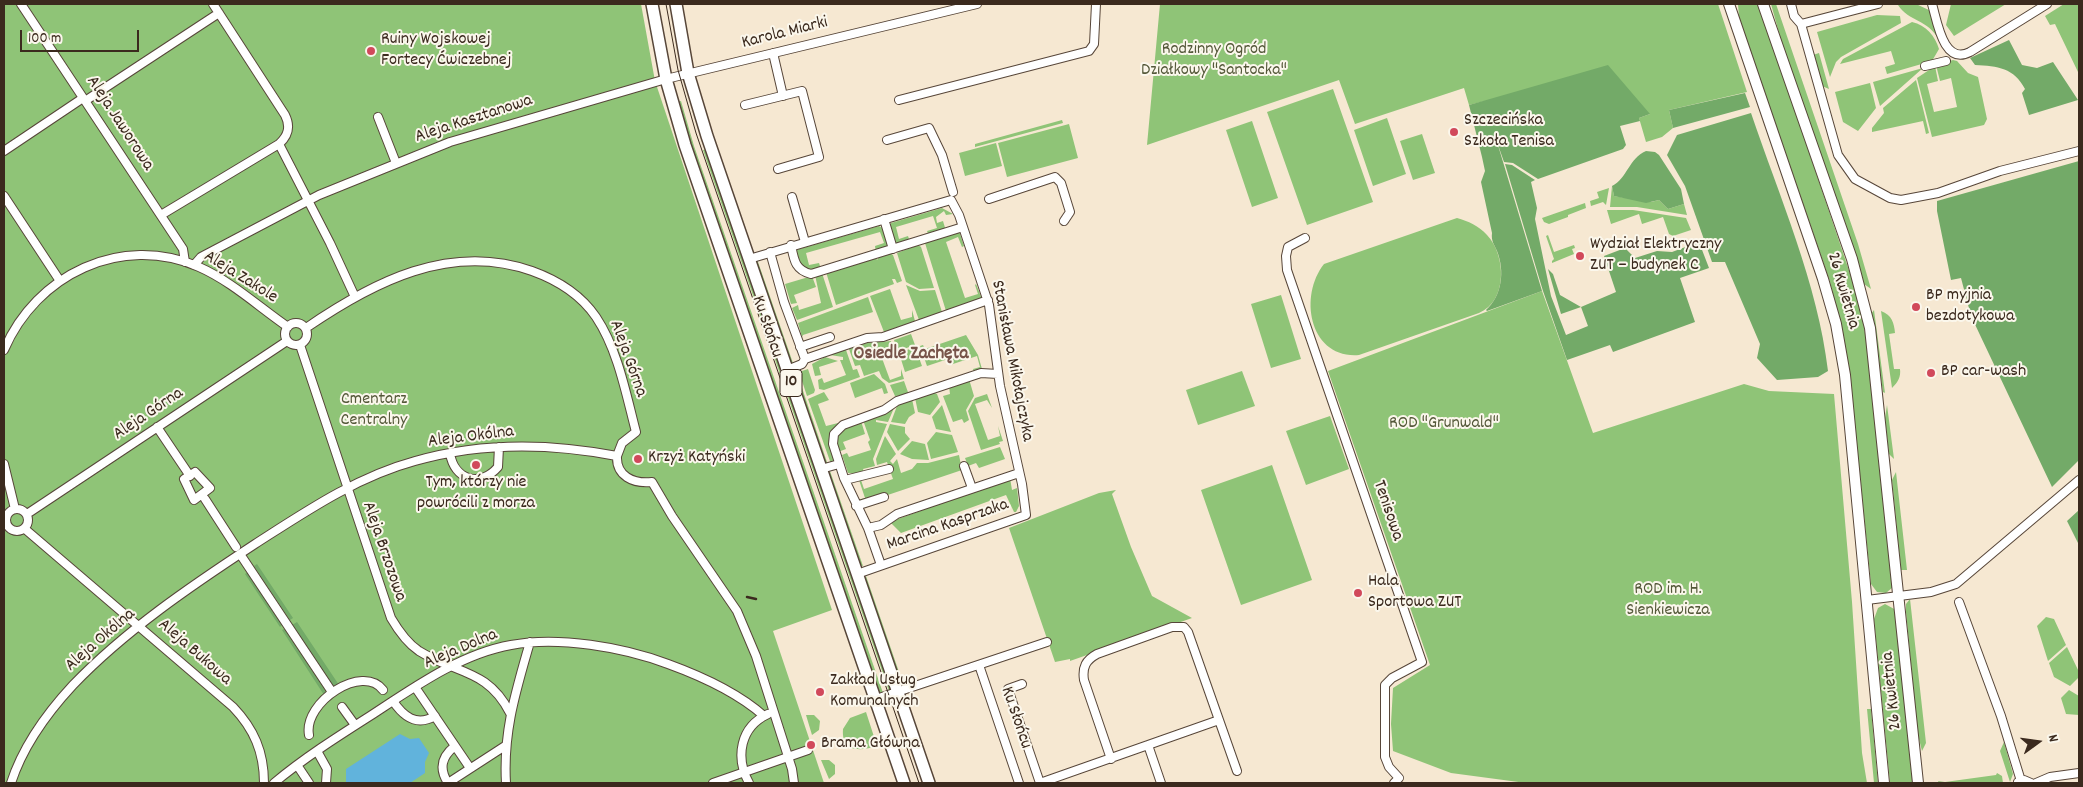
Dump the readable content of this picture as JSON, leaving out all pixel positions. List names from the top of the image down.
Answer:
{
  "streets": {
    "main road": ["Ku Słońcu", "10"],
    "street": [
      "Karola Miarki",
      "Aleja Kasztanowa",
      "Aleja Jaworowa",
      "Aleja Zakole",
      "26 Kwietnia",
      "Aleja Górna",
      "Stanisława Mikołajczyka",
      "Aleja Okólna",
      "Tenisowa",
      "Marcina Kasprzaka",
      "Aleja Brzozowa",
      "Aleja Dolna",
      "Aleja Bukowa"
    ]
  },
  "crossings": [
    ["Karola Miarki", "Ku Słońcu"],
    ["Aleja Kasztanowa", "Aleja Zakole"],
    ["Aleja Kasztanowa", "Ku Słońcu"],
    ["Aleja Jaworowa", "Aleja Zakole"],
    ["Aleja Zakole", "Aleja Górna"],
    ["Aleja Zakole", "Aleja Brzozowa"],
    ["Ku Słońcu", "Marcina Kasprzaka"],
    ["Aleja Górna", "Aleja Okólna"],
    ["Aleja Górna", "Aleja Brzozowa"],
    ["Aleja Górna", "Aleja Bukowa"],
    ["Stanisława Mikołajczyka", "Marcina Kasprzaka"],
    ["Aleja Okólna", "Aleja Brzozowa"],
    ["Aleja Okólna", "Aleja Bukowa"],
    ["Aleja Brzozowa", "Aleja Dolna"]
  ],
  "districts": ["Osiedle Zachęta"],
  "parks": [
    "Rodzinny Ogród Działkowy \"Santocka\"",
    "Cmentarz Centralny",
    "ROD \"Grunwald\"",
    "ROD im. H. Sienkiewicza"
  ],
  "places": [
    "Ruiny Wojskowej Fortecy Ćwiczebnej",
    "Szczecińska Szkoła Tenisa",
    "Wydział Elektryczny ZUT – budynek C",
    "BP myjnia bezdotykowa",
    "BP car-wash",
    "Krzyż Katyński",
    "Tym, którzy nie powrócili z morza",
    "Hala Sportowa ZUT",
    "Zakład Usług Komunalnych",
    "Brama Główna"
  ],
  "scale_bar": "100 m",
  "north": "right"
}
